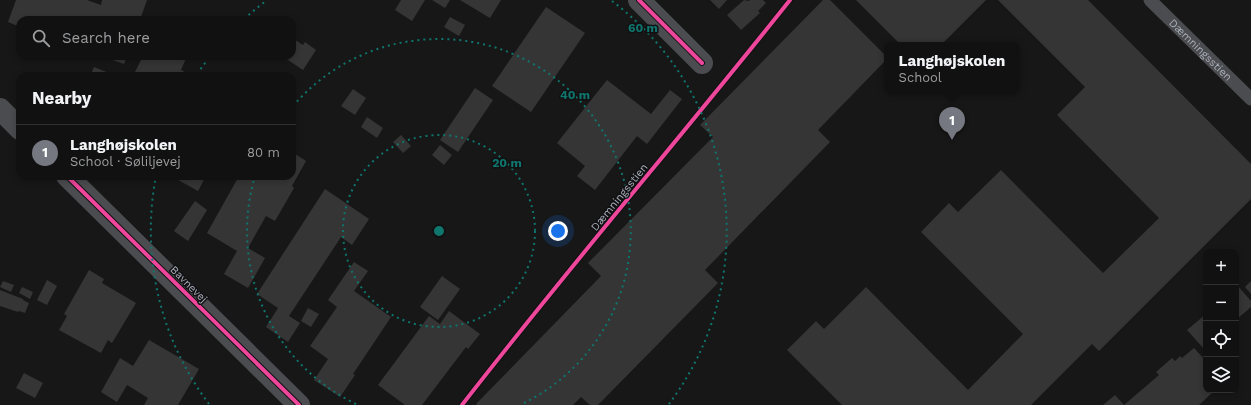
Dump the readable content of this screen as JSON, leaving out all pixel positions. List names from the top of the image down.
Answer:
{
  "streets": {
    "street": ["Bavnevej"],
    "lane": ["Dæmningsstien"]
  },
  "page": {
    "search": "Search here",
    "popup": ["Langhøjskolen", "School"],
    "heading": "Nearby",
    "pins": "1",
    "list": [
      {
        "mark": "1",
        "name": "Langhøjskolen",
        "note": "School · Søliljevej",
        "value": "80 m"
      }
    ],
    "map_buttons": ["+", "−"]
  },
  "rings": ["60 m", "40 m", "20 m"]
}
